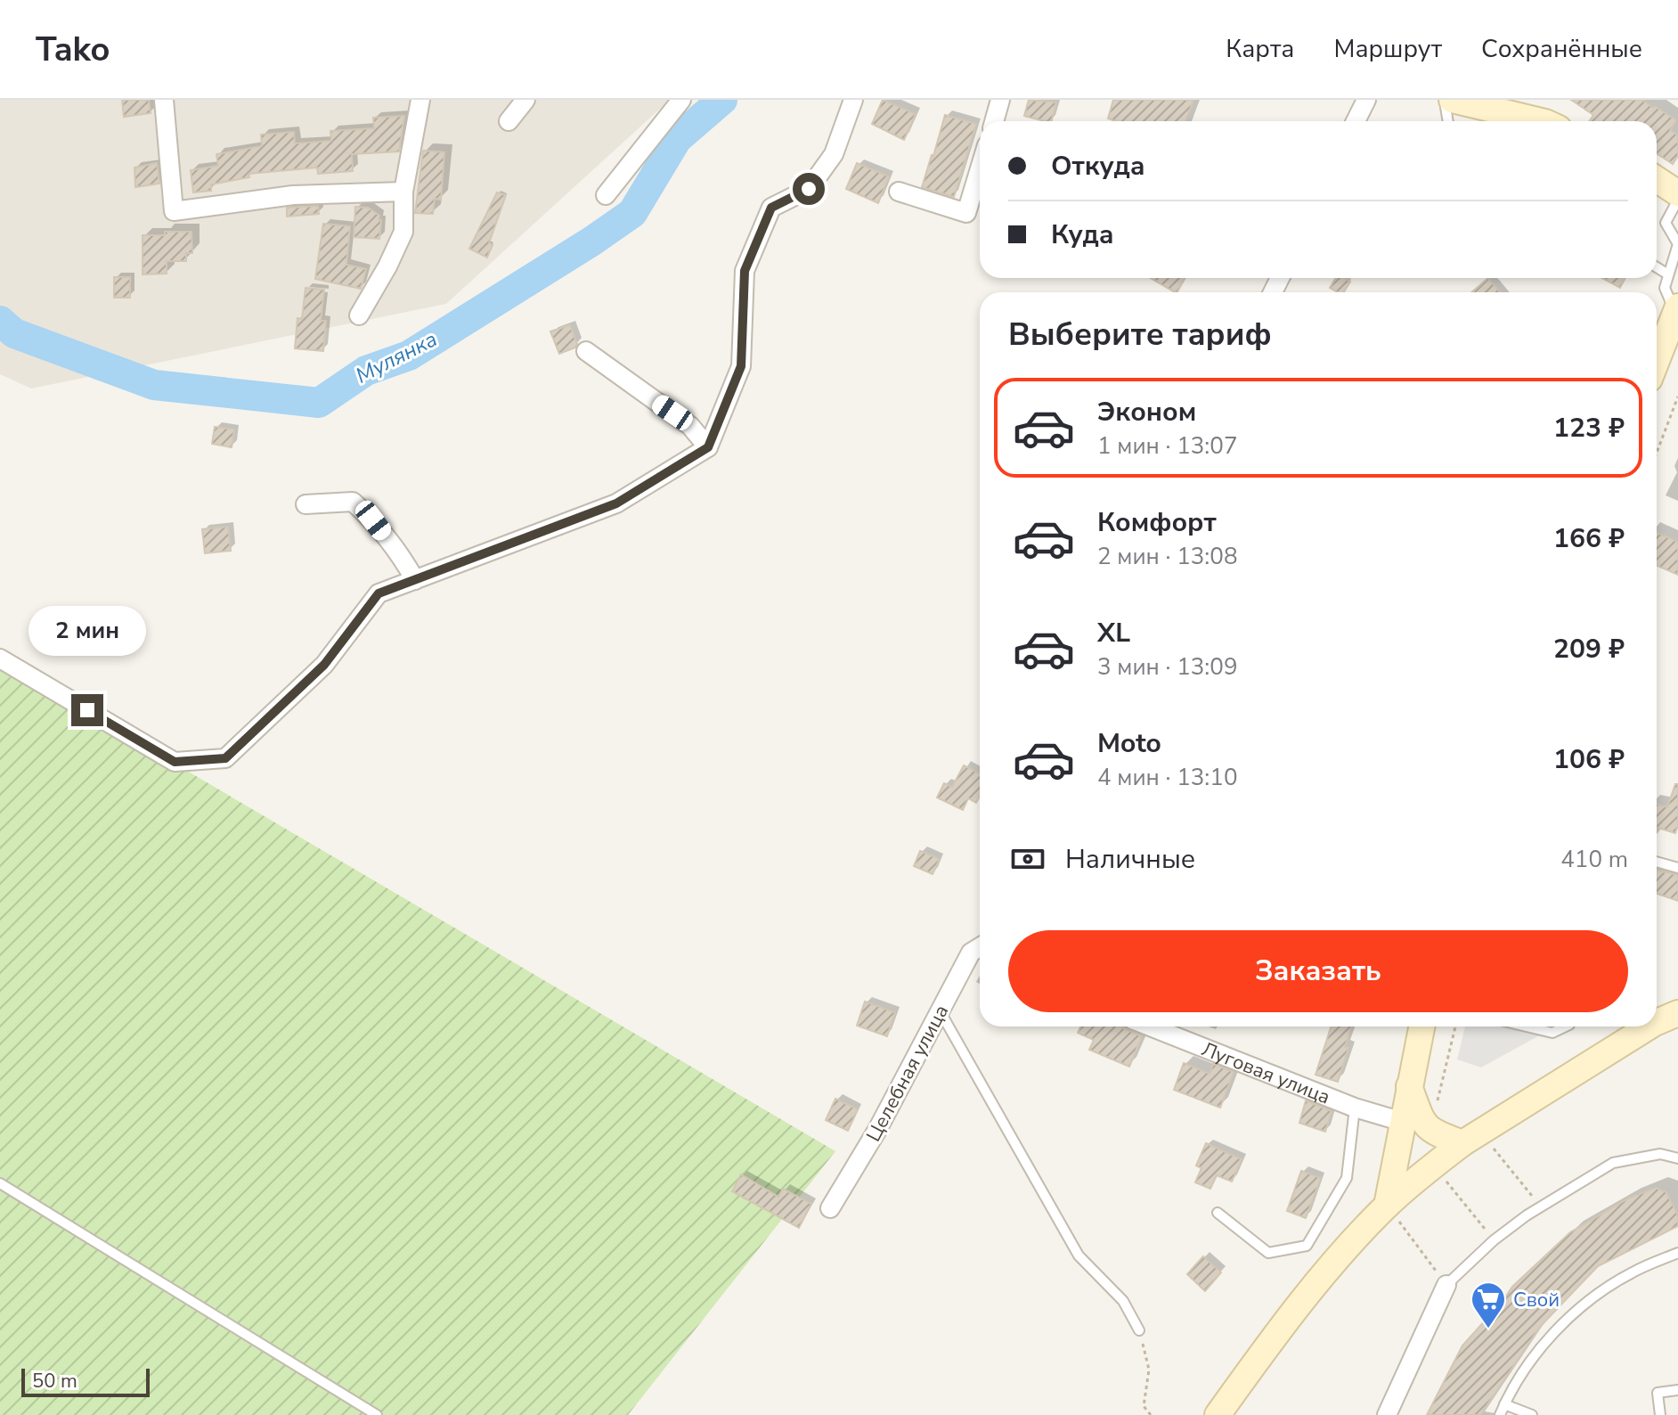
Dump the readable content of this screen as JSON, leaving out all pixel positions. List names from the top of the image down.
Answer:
{
  "streets": {
    "street": ["Целебная улица", "Луговая улица"]
  },
  "water": ["Мулянка"],
  "places": {
    "supermarket": ["Свой"]
  },
  "scale_bar": "50 m",
  "page": {
    "header": "Tako",
    "nav": ["Карта", "Маршрут", "Сохранённые"],
    "banner": ["Откуда", "Куда"],
    "heading": "Выберите тариф",
    "list": [
      {
        "name": "Эконом",
        "note": "1 мин · 13:07",
        "value": "123 ₽"
      },
      {
        "name": "Комфорт",
        "note": "2 мин · 13:08",
        "value": "166 ₽"
      },
      {
        "name": "XL",
        "note": "3 мин · 13:09",
        "value": "209 ₽"
      },
      {
        "name": "Moto",
        "note": "4 мин · 13:10",
        "value": "106 ₽"
      }
    ],
    "bubble": "2 мин",
    "pay": ["Наличные", "410 m"],
    "buttons": "Заказать",
    "scale": "50 m"
  }
}
